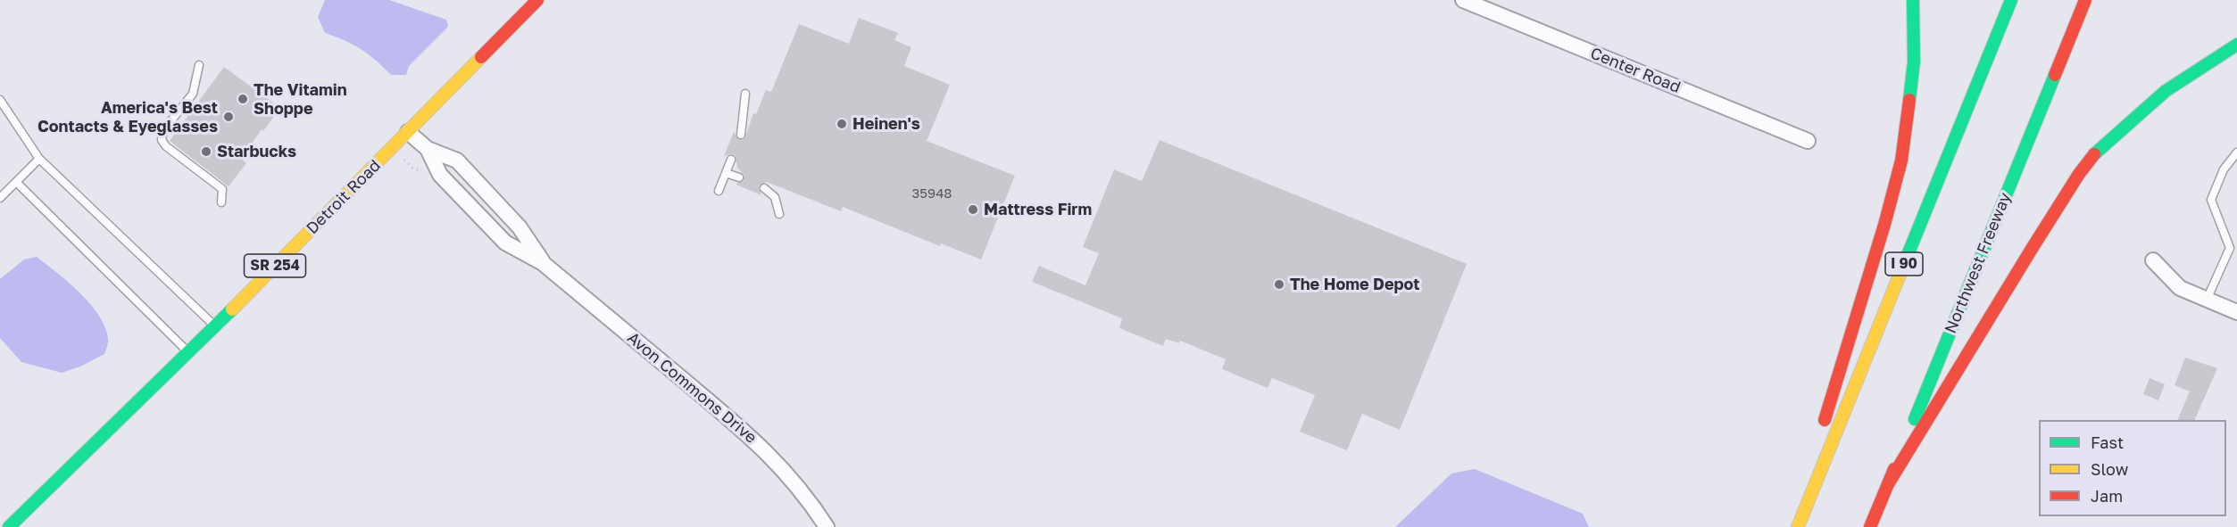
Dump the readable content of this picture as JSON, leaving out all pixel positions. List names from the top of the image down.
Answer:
{
  "streets": {
    "main road": [
      "Detroit Road",
      "Northwest Freeway",
      "I 90",
      "SR 254"
    ],
    "street": ["Center Road", "Avon Commons Drive"]
  },
  "crossings": [
    ["Detroit Road", "Avon Commons Drive"]
  ],
  "places": [
    "The Vitamin Shoppe",
    "America's Best Contacts & Eyeglasses",
    "Heinen's",
    "Starbucks",
    "Mattress Firm",
    "The Home Depot"
  ],
  "house_numbers": ["35948"],
  "legend": ["Fast", "Slow", "Jam"]
}
